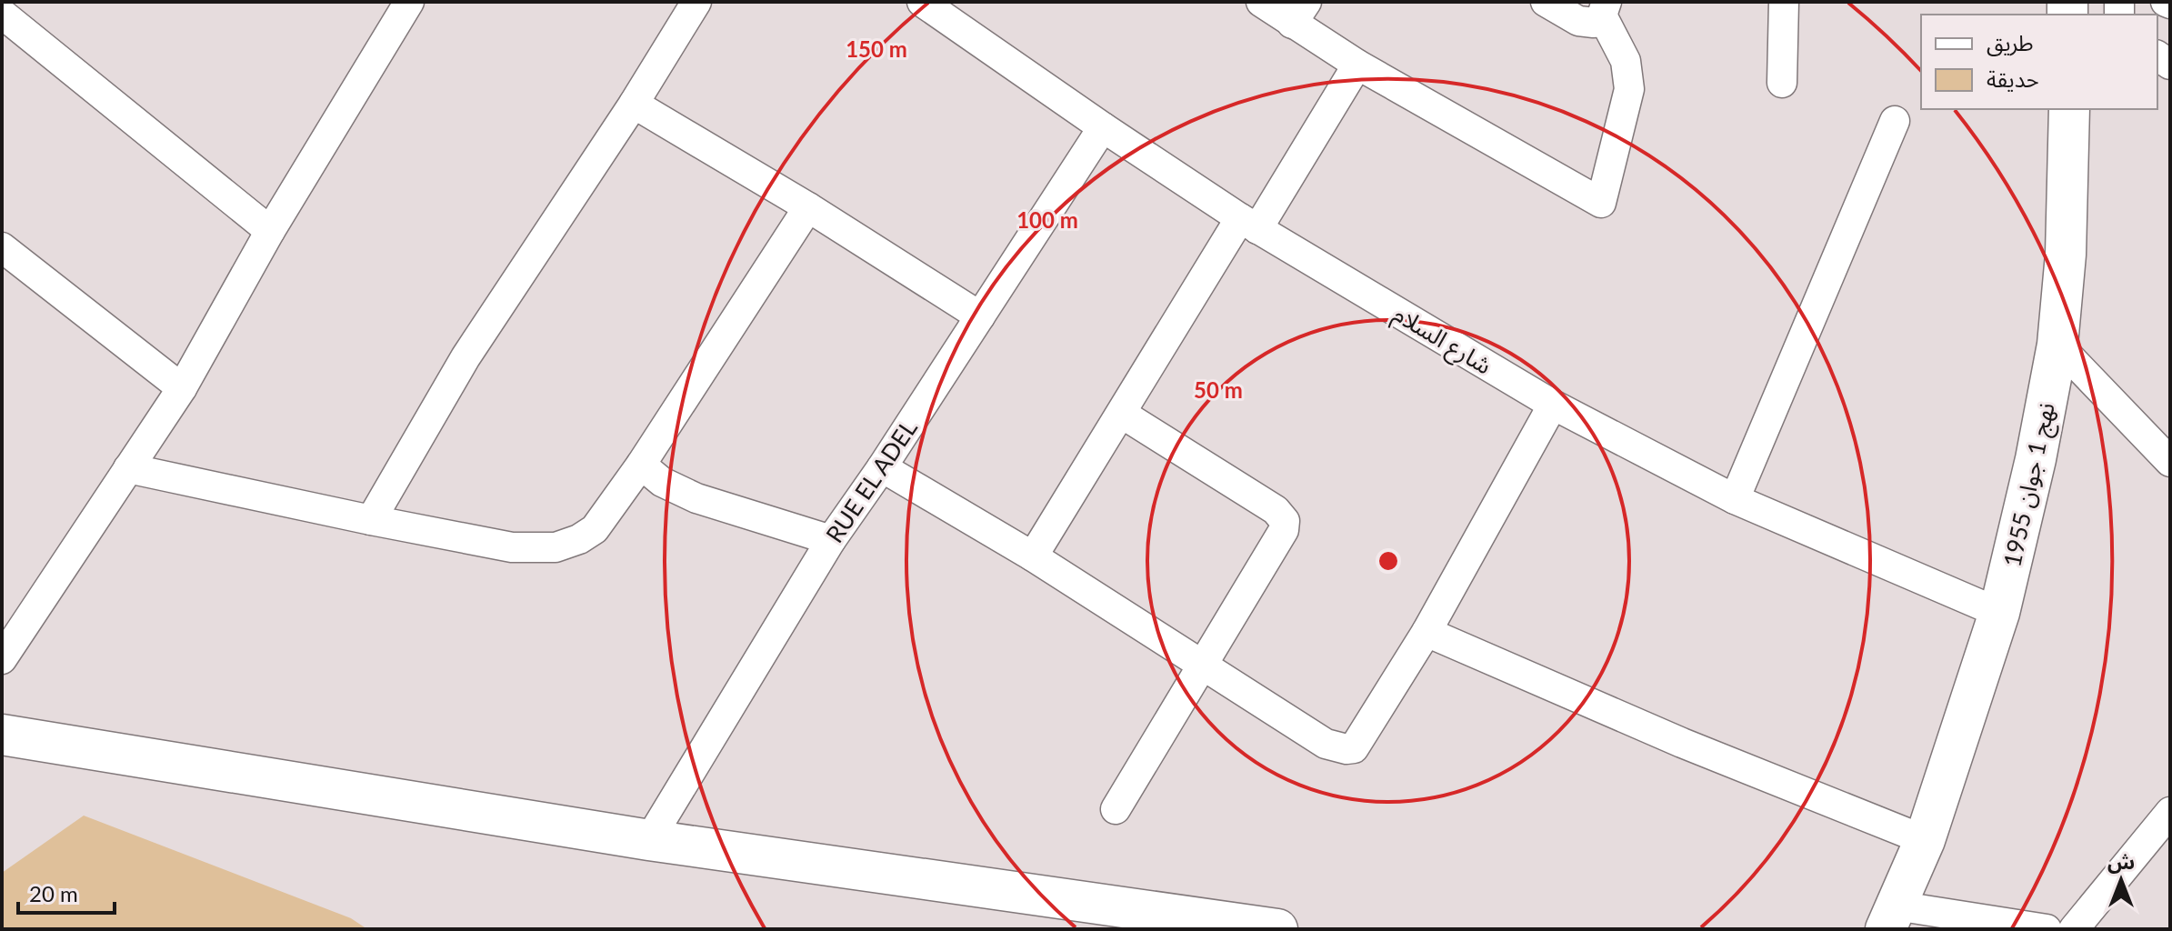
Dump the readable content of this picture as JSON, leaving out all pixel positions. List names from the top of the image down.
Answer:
{
  "streets": {
    "main road": ["نهج 1 جوان 1955"],
    "street": ["شارع السلام", "RUE EL ADEL"]
  },
  "crossings": [
    ["شارع السلام", "RUE EL ADEL"],
    ["شارع السلام", "نهج 1 جوان 1955"]
  ],
  "legend": ["طريق", "حديقة"],
  "scale_bar": "20 m",
  "north": "top",
  "rings": ["150 m", "100 m", "50 m"]
}
